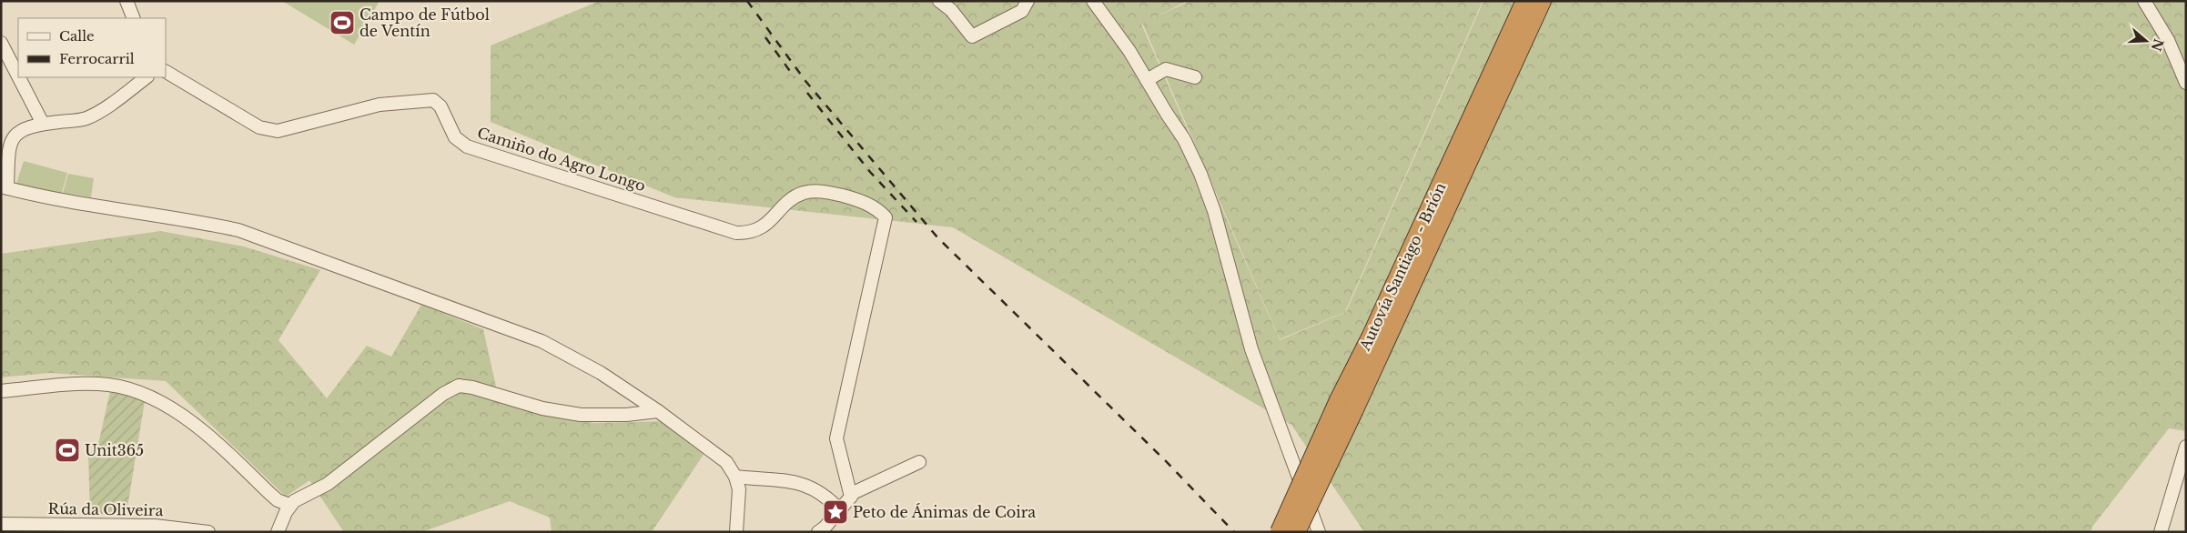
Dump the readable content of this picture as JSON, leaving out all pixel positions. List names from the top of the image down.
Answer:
{
  "streets": {
    "highway": ["Autovía Santiago - Brión"],
    "street": ["Camiño do Agro Longo", "Rúa da Oliveira"]
  },
  "places": {
    "sports": ["Campo de Fútbol de Ventín", "Unit365"],
    "place": ["Peto de Ánimas de Coira"]
  },
  "legend": ["Calle", "Ferrocarril"],
  "north": "right"
}
